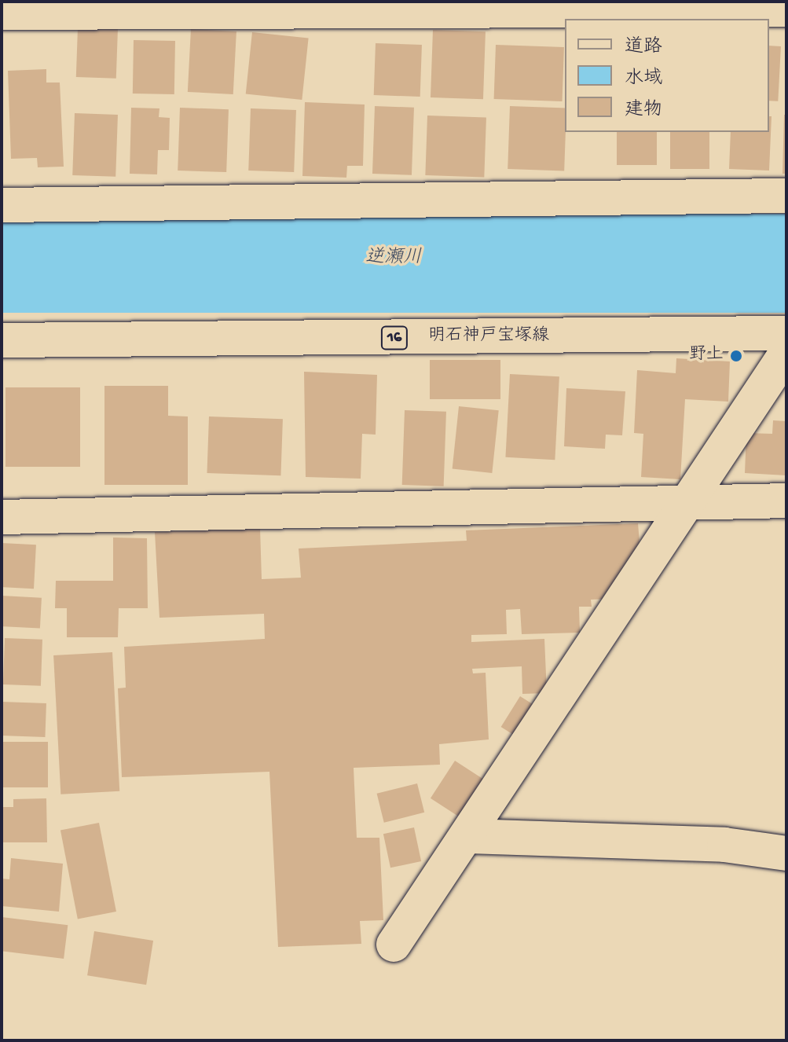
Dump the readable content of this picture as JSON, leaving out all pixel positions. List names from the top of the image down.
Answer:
{
  "streets": {
    "street": ["明石神戸宝塚線", "16"]
  },
  "water": ["逆瀬川"],
  "places": ["野上"],
  "legend": ["道路", "水域", "建物"]
}
